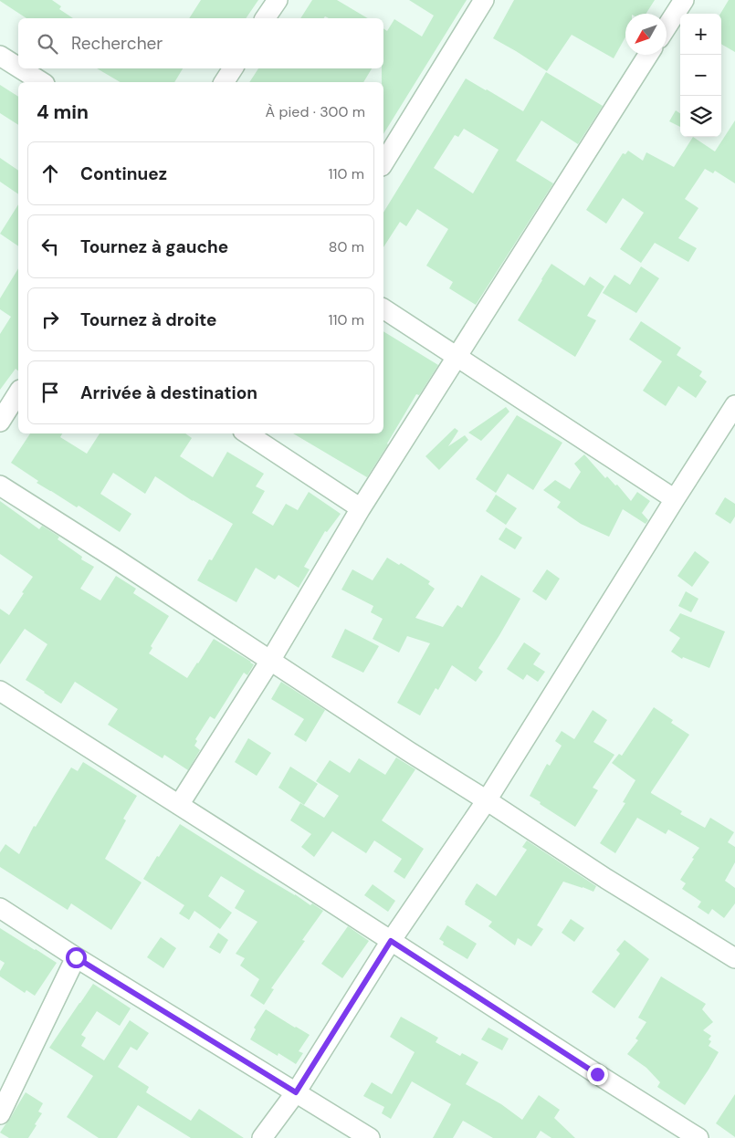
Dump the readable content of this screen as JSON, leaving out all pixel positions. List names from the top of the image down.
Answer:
{
  "north": "bottom left",
  "page": {
    "map_buttons": ["+", "−"],
    "search": "Rechercher",
    "heading": ["4 min", "À pied · 300 m"],
    "list": [
      ["Continuez", "110 m"],
      ["Tournez à gauche", "80 m"],
      ["Tournez à droite", "110 m"],
      "Arrivée à destination"
    ]
  }
}
